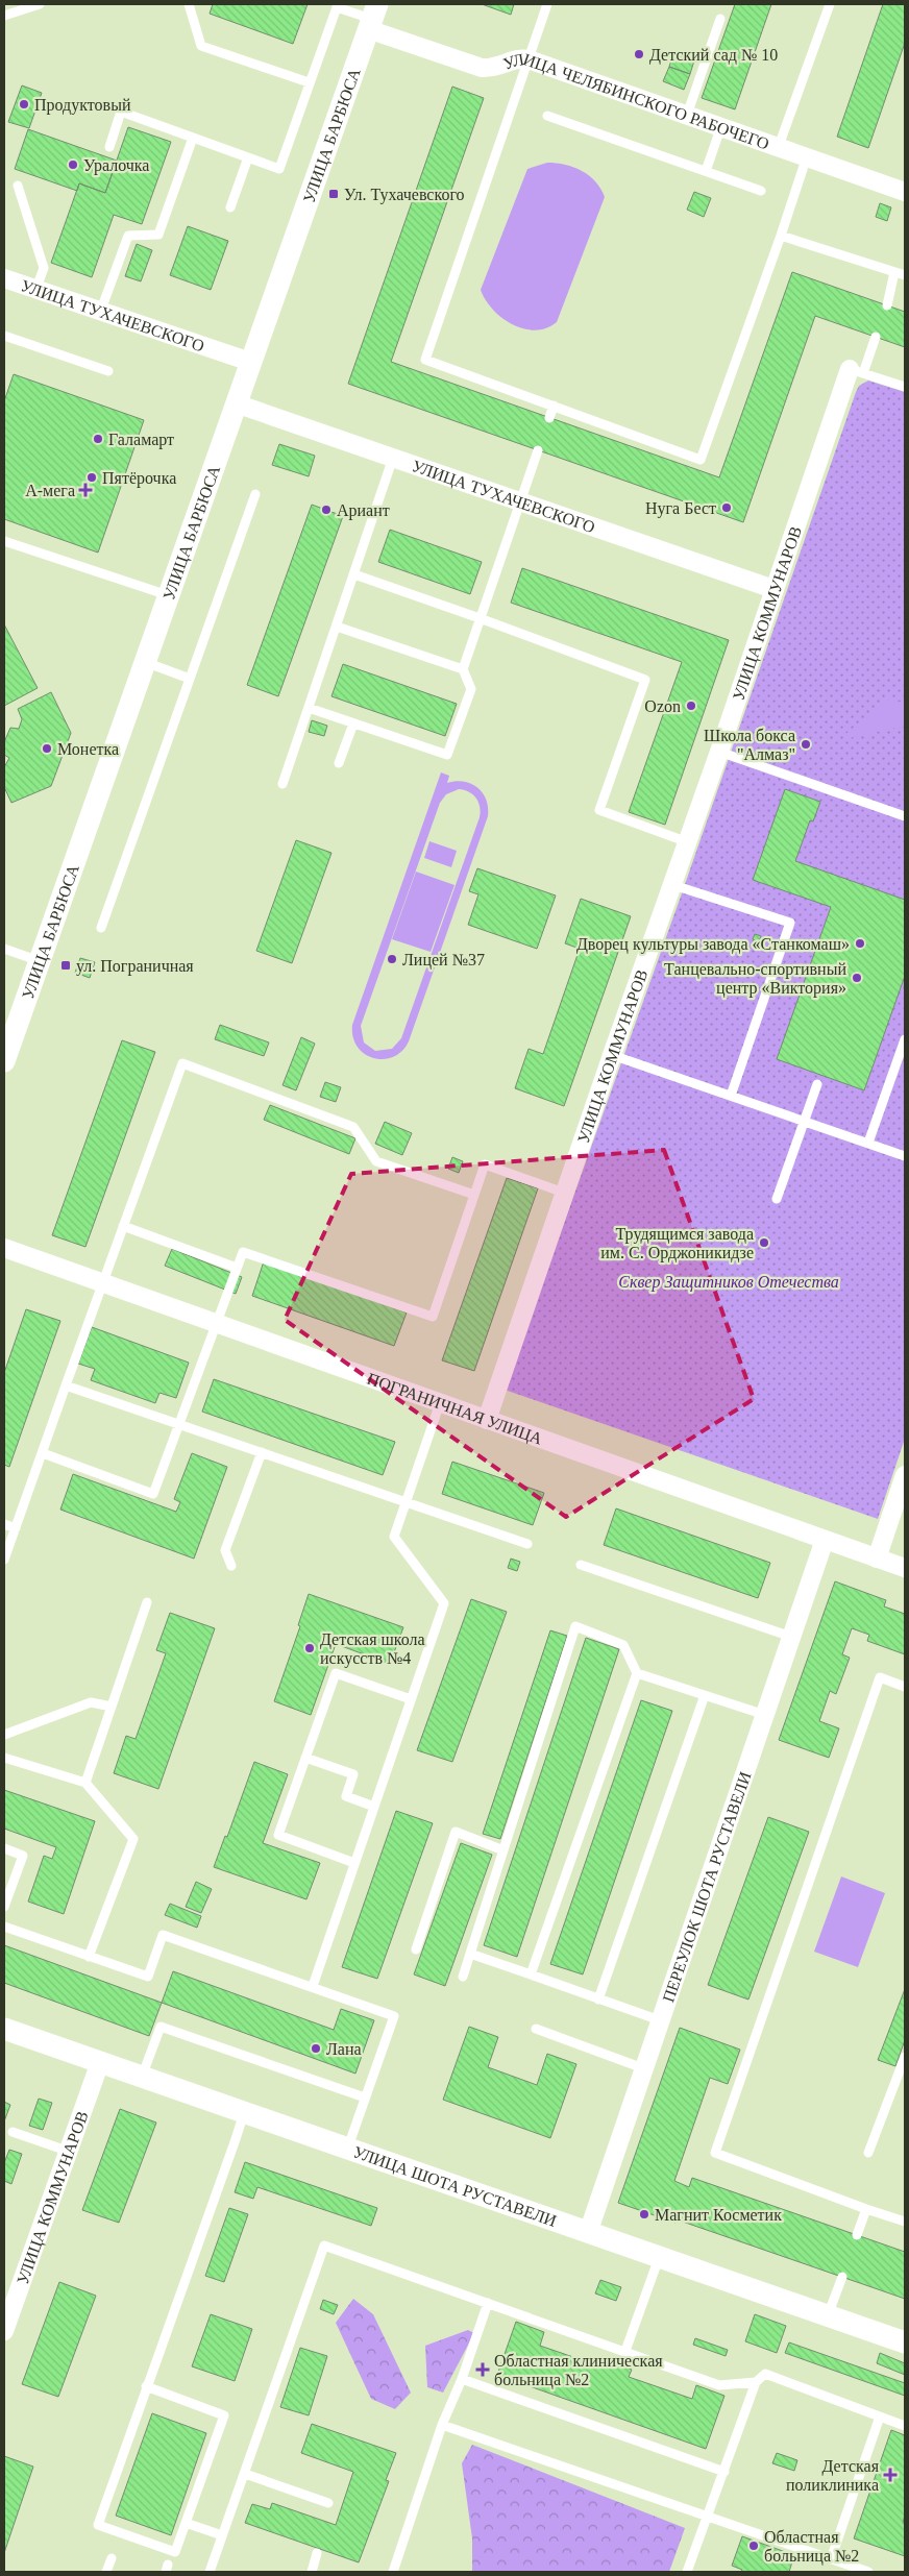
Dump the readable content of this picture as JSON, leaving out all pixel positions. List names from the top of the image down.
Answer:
{
  "streets": {
    "street": [
      "УЛИЦА ЧЕЛЯБИНСКОГО РАБОЧЕГО",
      "УЛИЦА БАРБЮСА",
      "УЛИЦА ТУХАЧЕВСКОГО",
      "УЛИЦА КОММУНАРОВ",
      "ПОГРАНИЧНАЯ УЛИЦА",
      "ПЕРЕУЛОК ШОТА РУСТАВЕЛИ",
      "УЛИЦА ШОТА РУСТАВЕЛИ"
    ]
  },
  "crossings": [
    ["УЛИЦА ЧЕЛЯБИНСКОГО РАБОЧЕГО", "УЛИЦА БАРБЮСА"],
    ["УЛИЦА БАРБЮСА", "УЛИЦА ТУХАЧЕВСКОГО"],
    ["УЛИЦА ТУХАЧЕВСКОГО", "УЛИЦА КОММУНАРОВ"],
    ["УЛИЦА КОММУНАРОВ", "ПОГРАНИЧНАЯ УЛИЦА"],
    ["УЛИЦА КОММУНАРОВ", "УЛИЦА ШОТА РУСТАВЕЛИ"],
    ["ПОГРАНИЧНАЯ УЛИЦА", "ПЕРЕУЛОК ШОТА РУСТАВЕЛИ"],
    ["ПЕРЕУЛОК ШОТА РУСТАВЕЛИ", "УЛИЦА ШОТА РУСТАВЕЛИ"]
  ],
  "parks": ["Сквер Защитников Отечества"],
  "places": {
    "other": [
      "Детский сад № 10",
      "Продуктовый",
      "Уралочка",
      "Галамарт",
      "Пятёрочка",
      "Нуга Бест",
      "Ариант",
      "Ozon",
      "Школа бокса \"Алмаз\"",
      "Монетка",
      "Дворец культуры завода «Станкомаш»",
      "Лицей №37",
      "Танцевально-спортивный центр «Виктория»",
      "Трудящимся завода им. С. Орджоникидзе",
      "Детская школа искусств №4",
      "Лана",
      "Магнит Косметик",
      "Областная больница №2"
    ],
    "transit": ["Ул. Тухачевского", "ул. Пограничная"],
    "health": ["А-мега", "Областная клиническая больница №2", "Детская поликлиника"]
  }
}
